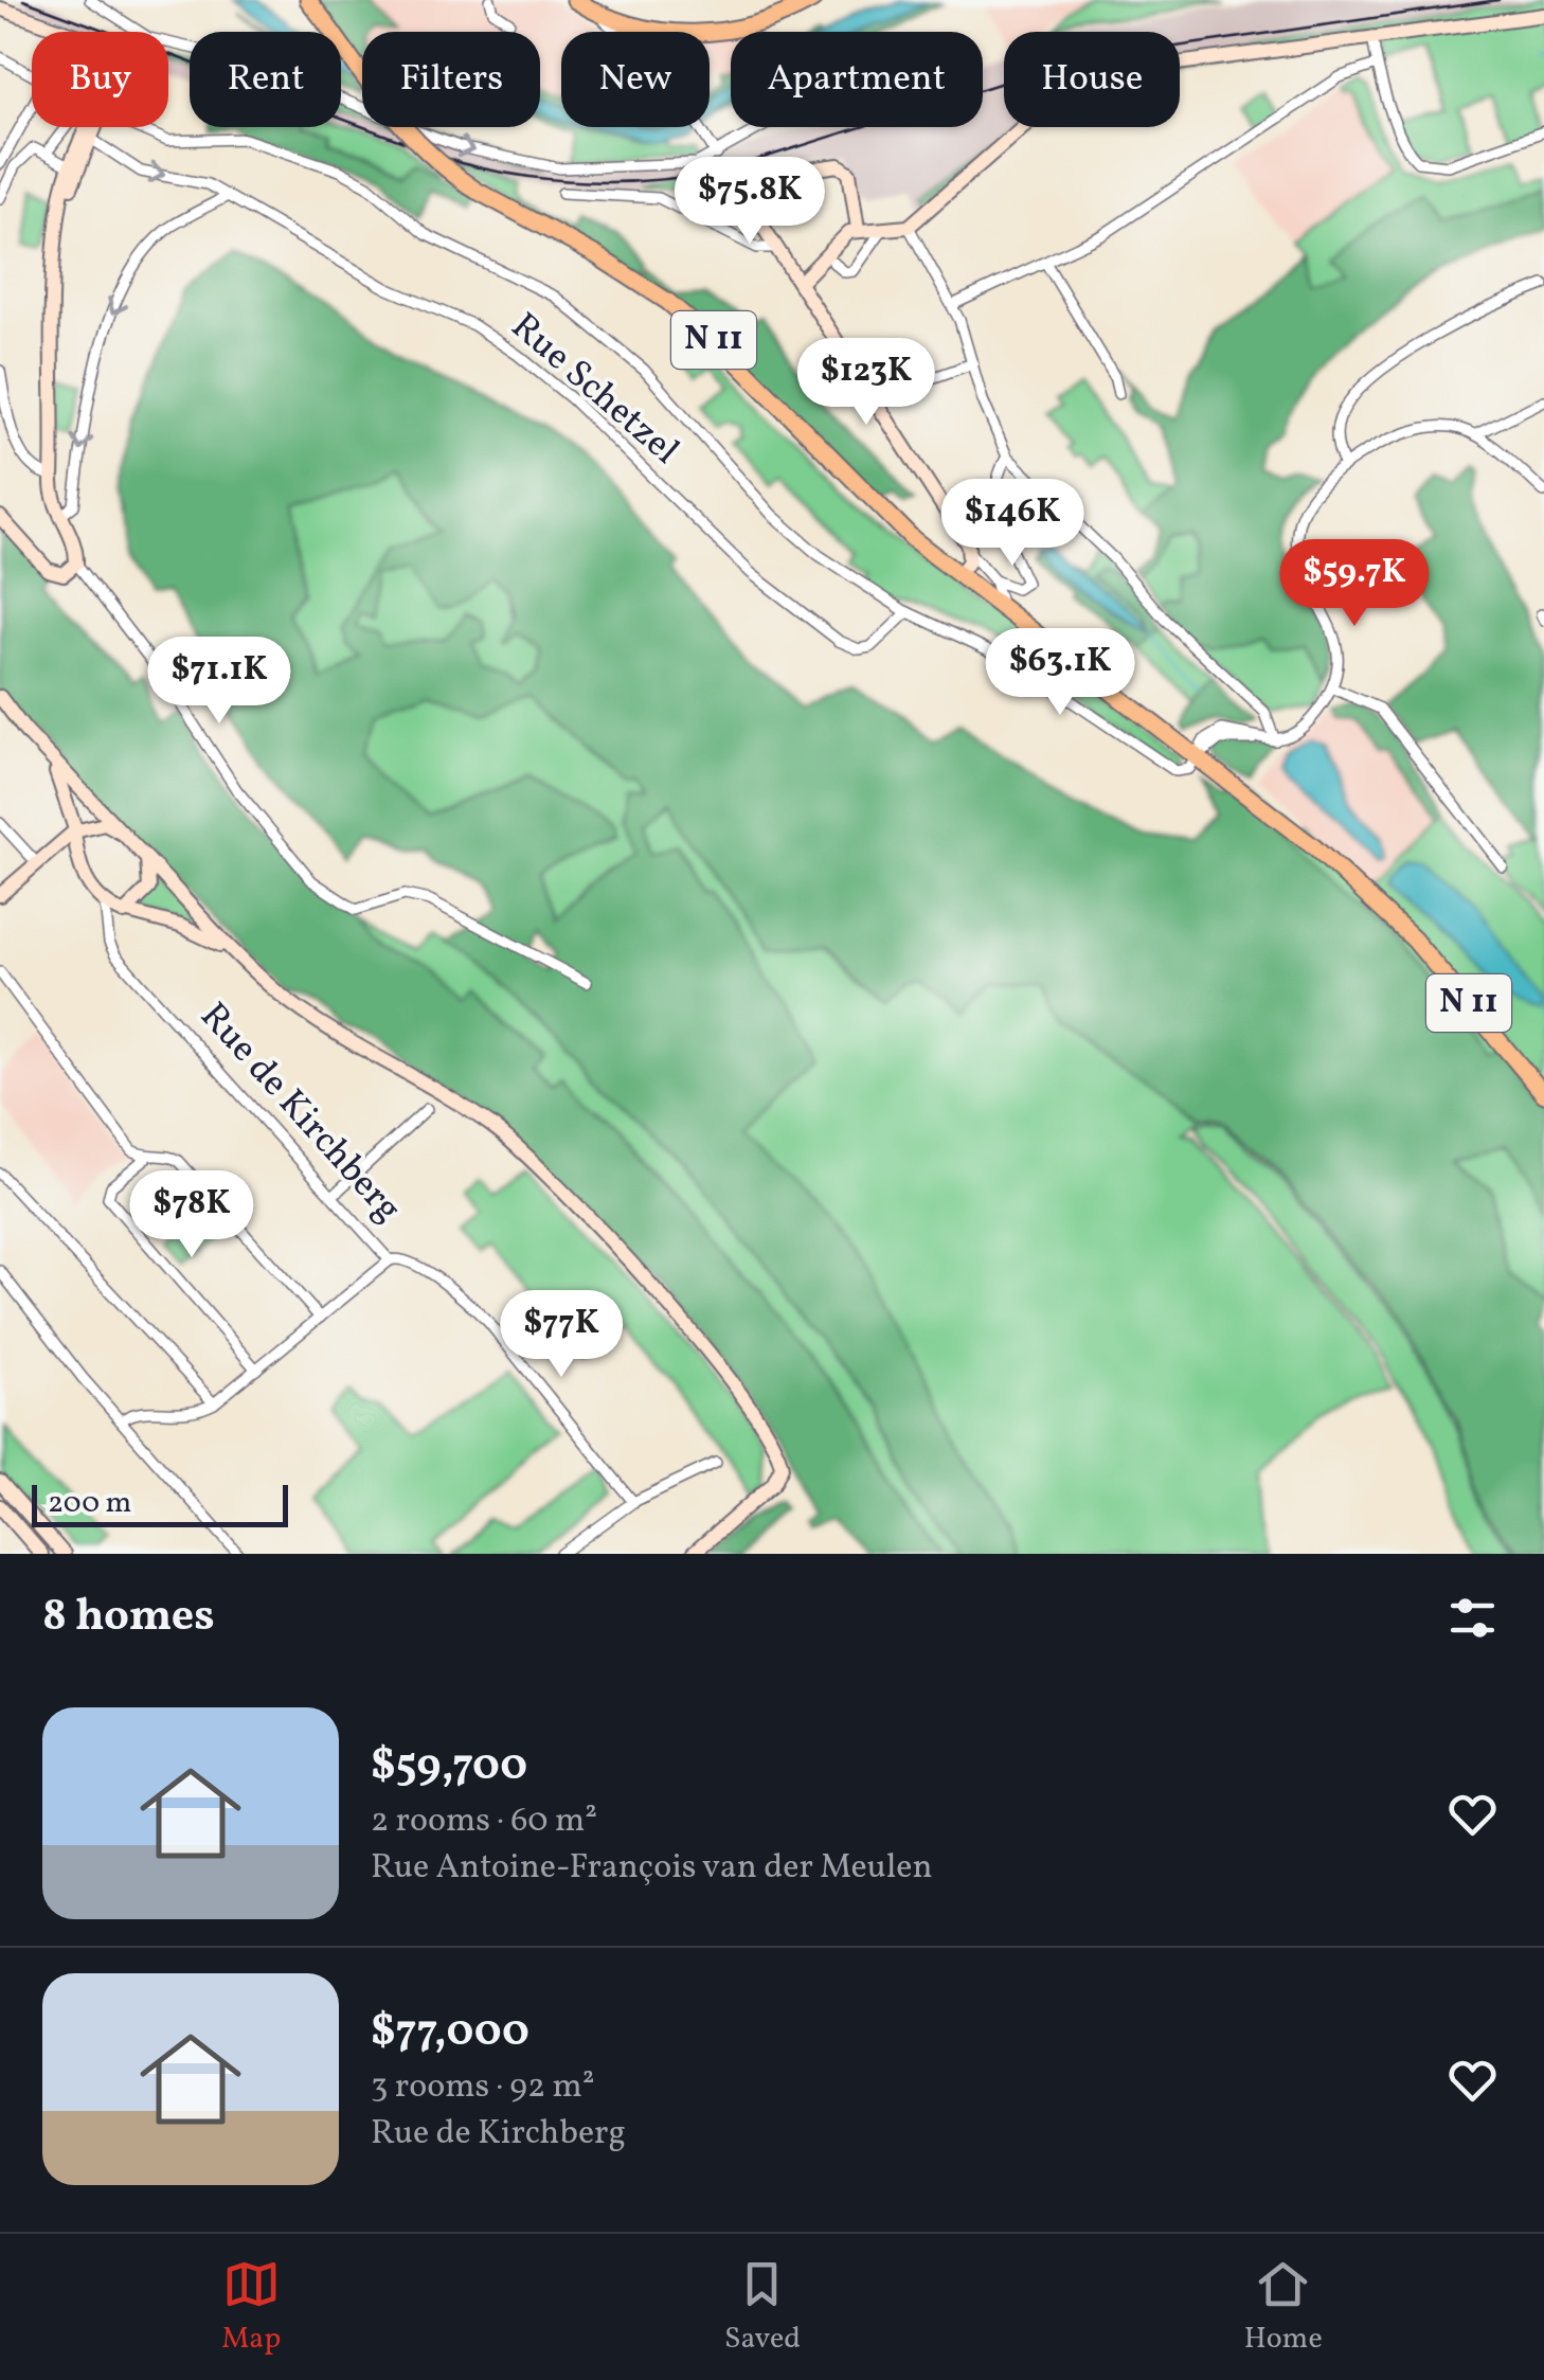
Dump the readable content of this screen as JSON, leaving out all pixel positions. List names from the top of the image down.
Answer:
{
  "streets": {
    "main road": ["N 11", "Rue de Kirchberg"],
    "street": ["Rue Schetzel"]
  },
  "scale_bar": "200 m",
  "page": {
    "chip": [
      "Buy",
      "Rent",
      "Filters",
      "New",
      "Apartment",
      "House"
    ],
    "price": [
      "$75.8K",
      "$123K",
      "$146K",
      "$59.7K",
      "$63.1K",
      "$71.1K",
      "$78K",
      "$77K"
    ],
    "scale": "200 m",
    "heading": "8 homes",
    "list": [
      {
        "name": "$59,700",
        "note": "2 rooms · 60 m² · Rue Antoine-François van der Meulen"
      },
      {
        "name": "$77,000",
        "note": "3 rooms · 92 m² · Rue de Kirchberg"
      }
    ],
    "tabs": ["Map", "Saved", "Home"]
  }
}
